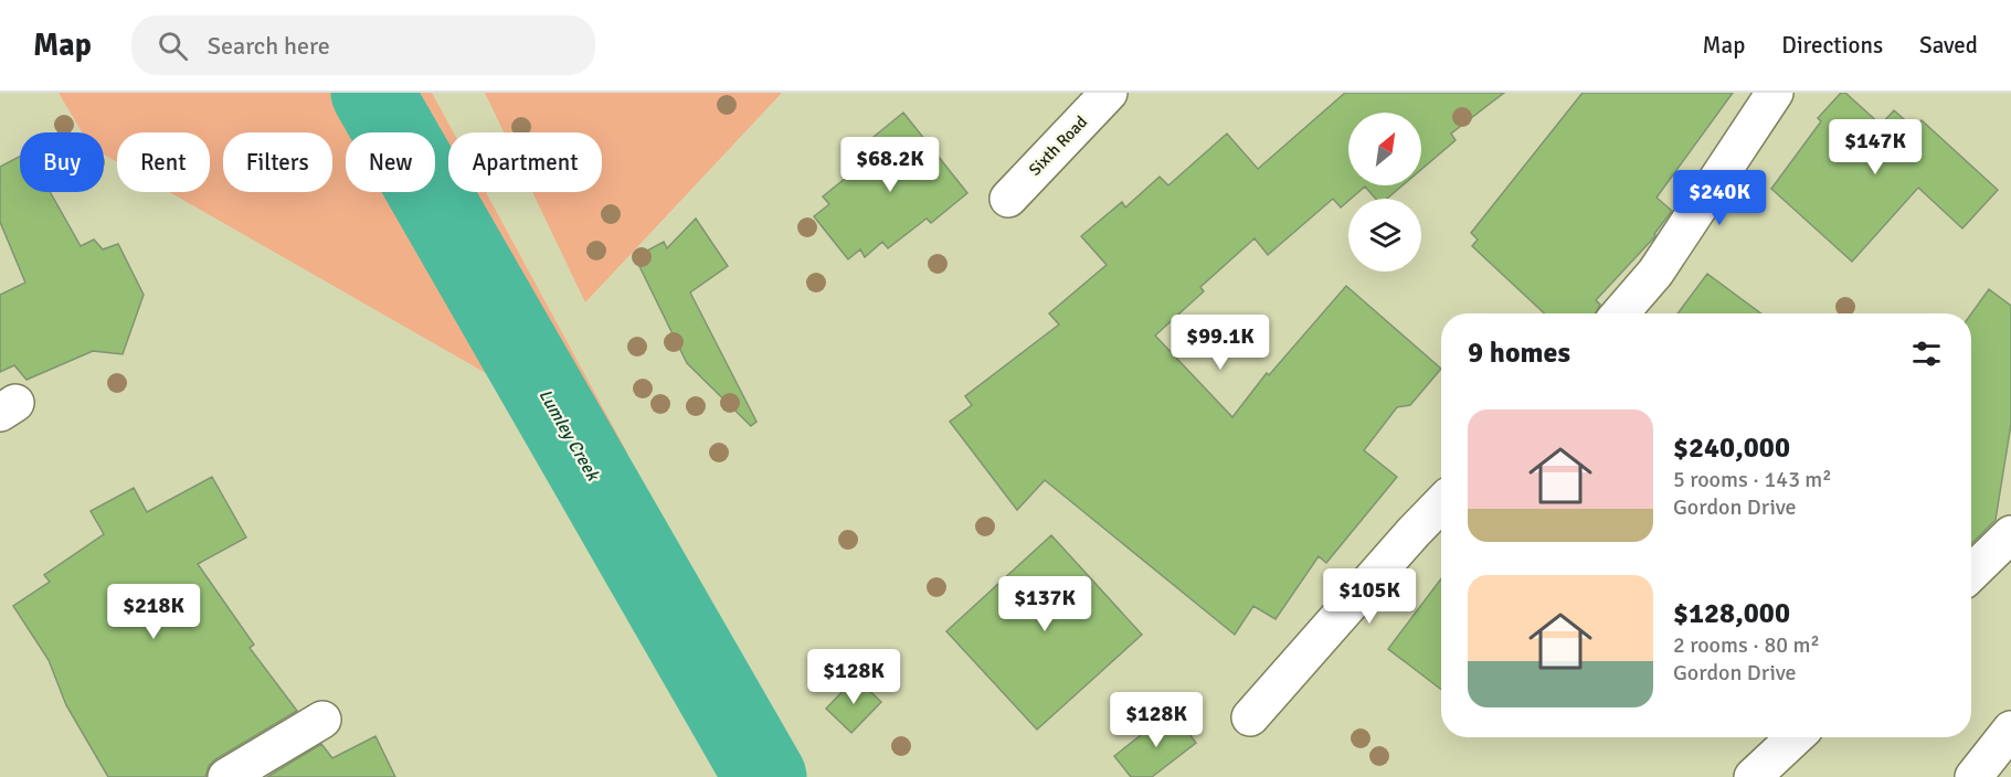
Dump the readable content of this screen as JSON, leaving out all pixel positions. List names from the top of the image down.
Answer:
{
  "streets": {
    "street": ["Sixth Road"]
  },
  "water": ["Lumley Creek"],
  "north": "top right",
  "page": {
    "header": "Map",
    "search": "Search here",
    "nav": ["Map", "Directions", "Saved"],
    "price": [
      "$147K",
      "$68.2K",
      "$240K",
      "$99.1K",
      "$105K",
      "$137K",
      "$218K",
      "$128K",
      "$128K"
    ],
    "chip": [
      "Buy",
      "Rent",
      "Filters",
      "New",
      "Apartment"
    ],
    "heading": "9 homes",
    "list": [
      {
        "name": "$240,000",
        "note": "5 rooms · 143 m² · Gordon Drive"
      },
      {
        "name": "$128,000",
        "note": "2 rooms · 80 m² · Gordon Drive"
      }
    ]
  }
}
